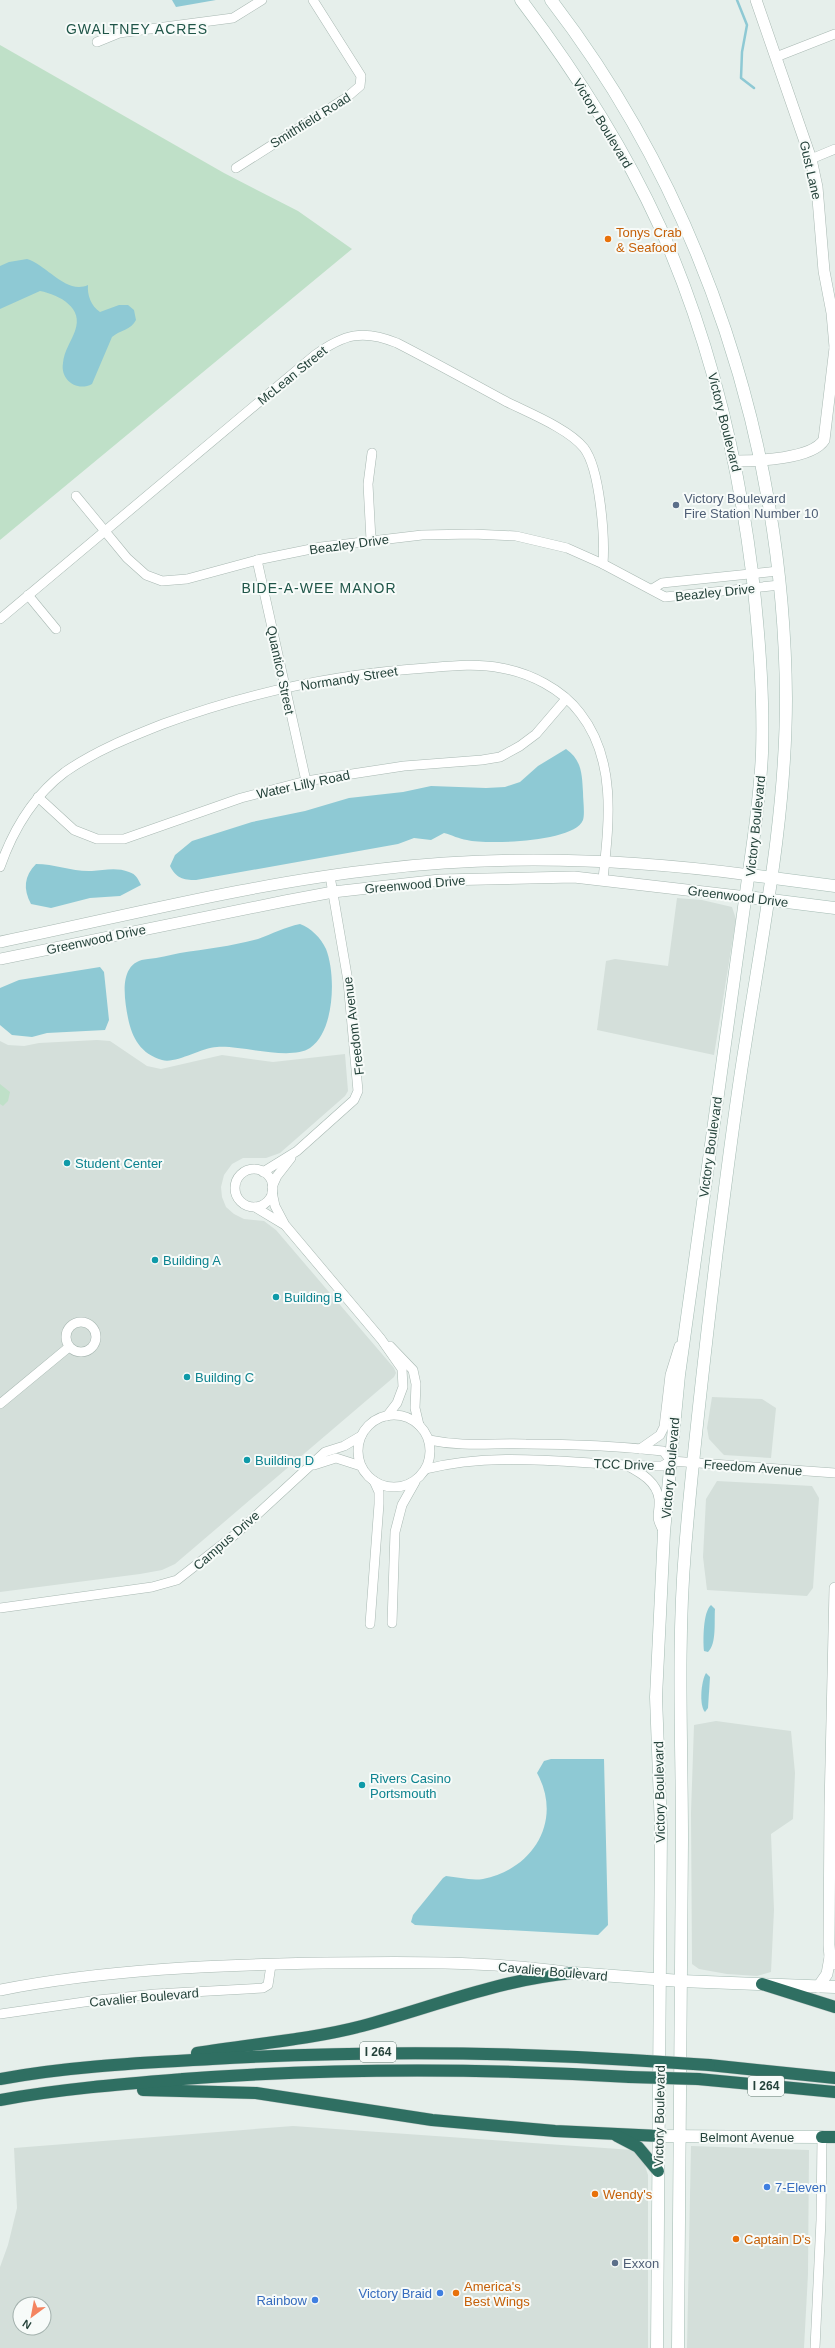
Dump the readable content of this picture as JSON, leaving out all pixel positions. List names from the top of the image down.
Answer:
{
  "streets": {
    "highway": ["I 264"],
    "main road": [
      "Victory Boulevard",
      "Greenwood Drive",
      "Cavalier Boulevard",
      "Belmont Avenue"
    ],
    "street": [
      "Smithfield Road",
      "Gust Lane",
      "McLean Street",
      "Beazley Drive",
      "Quantico Street",
      "Normandy Street",
      "Water Lilly Road",
      "Freedom Avenue",
      "TCC Drive",
      "Campus Drive"
    ]
  },
  "crossings": [
    ["Victory Boulevard", "Gust Lane"],
    ["Victory Boulevard", "Beazley Drive"],
    ["Victory Boulevard", "Greenwood Drive"],
    ["Victory Boulevard", "Freedom Avenue"],
    ["Victory Boulevard", "TCC Drive"],
    ["Victory Boulevard", "Cavalier Boulevard"],
    ["Victory Boulevard", "Belmont Avenue"],
    ["McLean Street", "Beazley Drive"],
    ["Beazley Drive", "Quantico Street"],
    ["Quantico Street", "Normandy Street"],
    ["Quantico Street", "Water Lilly Road"],
    ["Normandy Street", "Water Lilly Road"],
    ["Normandy Street", "Greenwood Drive"],
    ["Greenwood Drive", "Freedom Avenue"],
    ["Freedom Avenue", "TCC Drive"],
    ["Freedom Avenue", "Campus Drive"],
    ["TCC Drive", "Campus Drive"]
  ],
  "districts": ["GWALTNEY ACRES", "BIDE-A-WEE MANOR"],
  "places": [
    "Tonys Crab & Seafood",
    "Victory Boulevard Fire Station Number 10",
    "Student Center",
    "Building A",
    "Building B",
    "Building C",
    "Building D",
    "Rivers Casino Portsmouth",
    "7-Eleven",
    "Wendy's",
    "Captain D's",
    "Exxon",
    "Victory Braid",
    "America's Best Wings",
    "Rainbow"
  ],
  "north": "bottom left"
}
